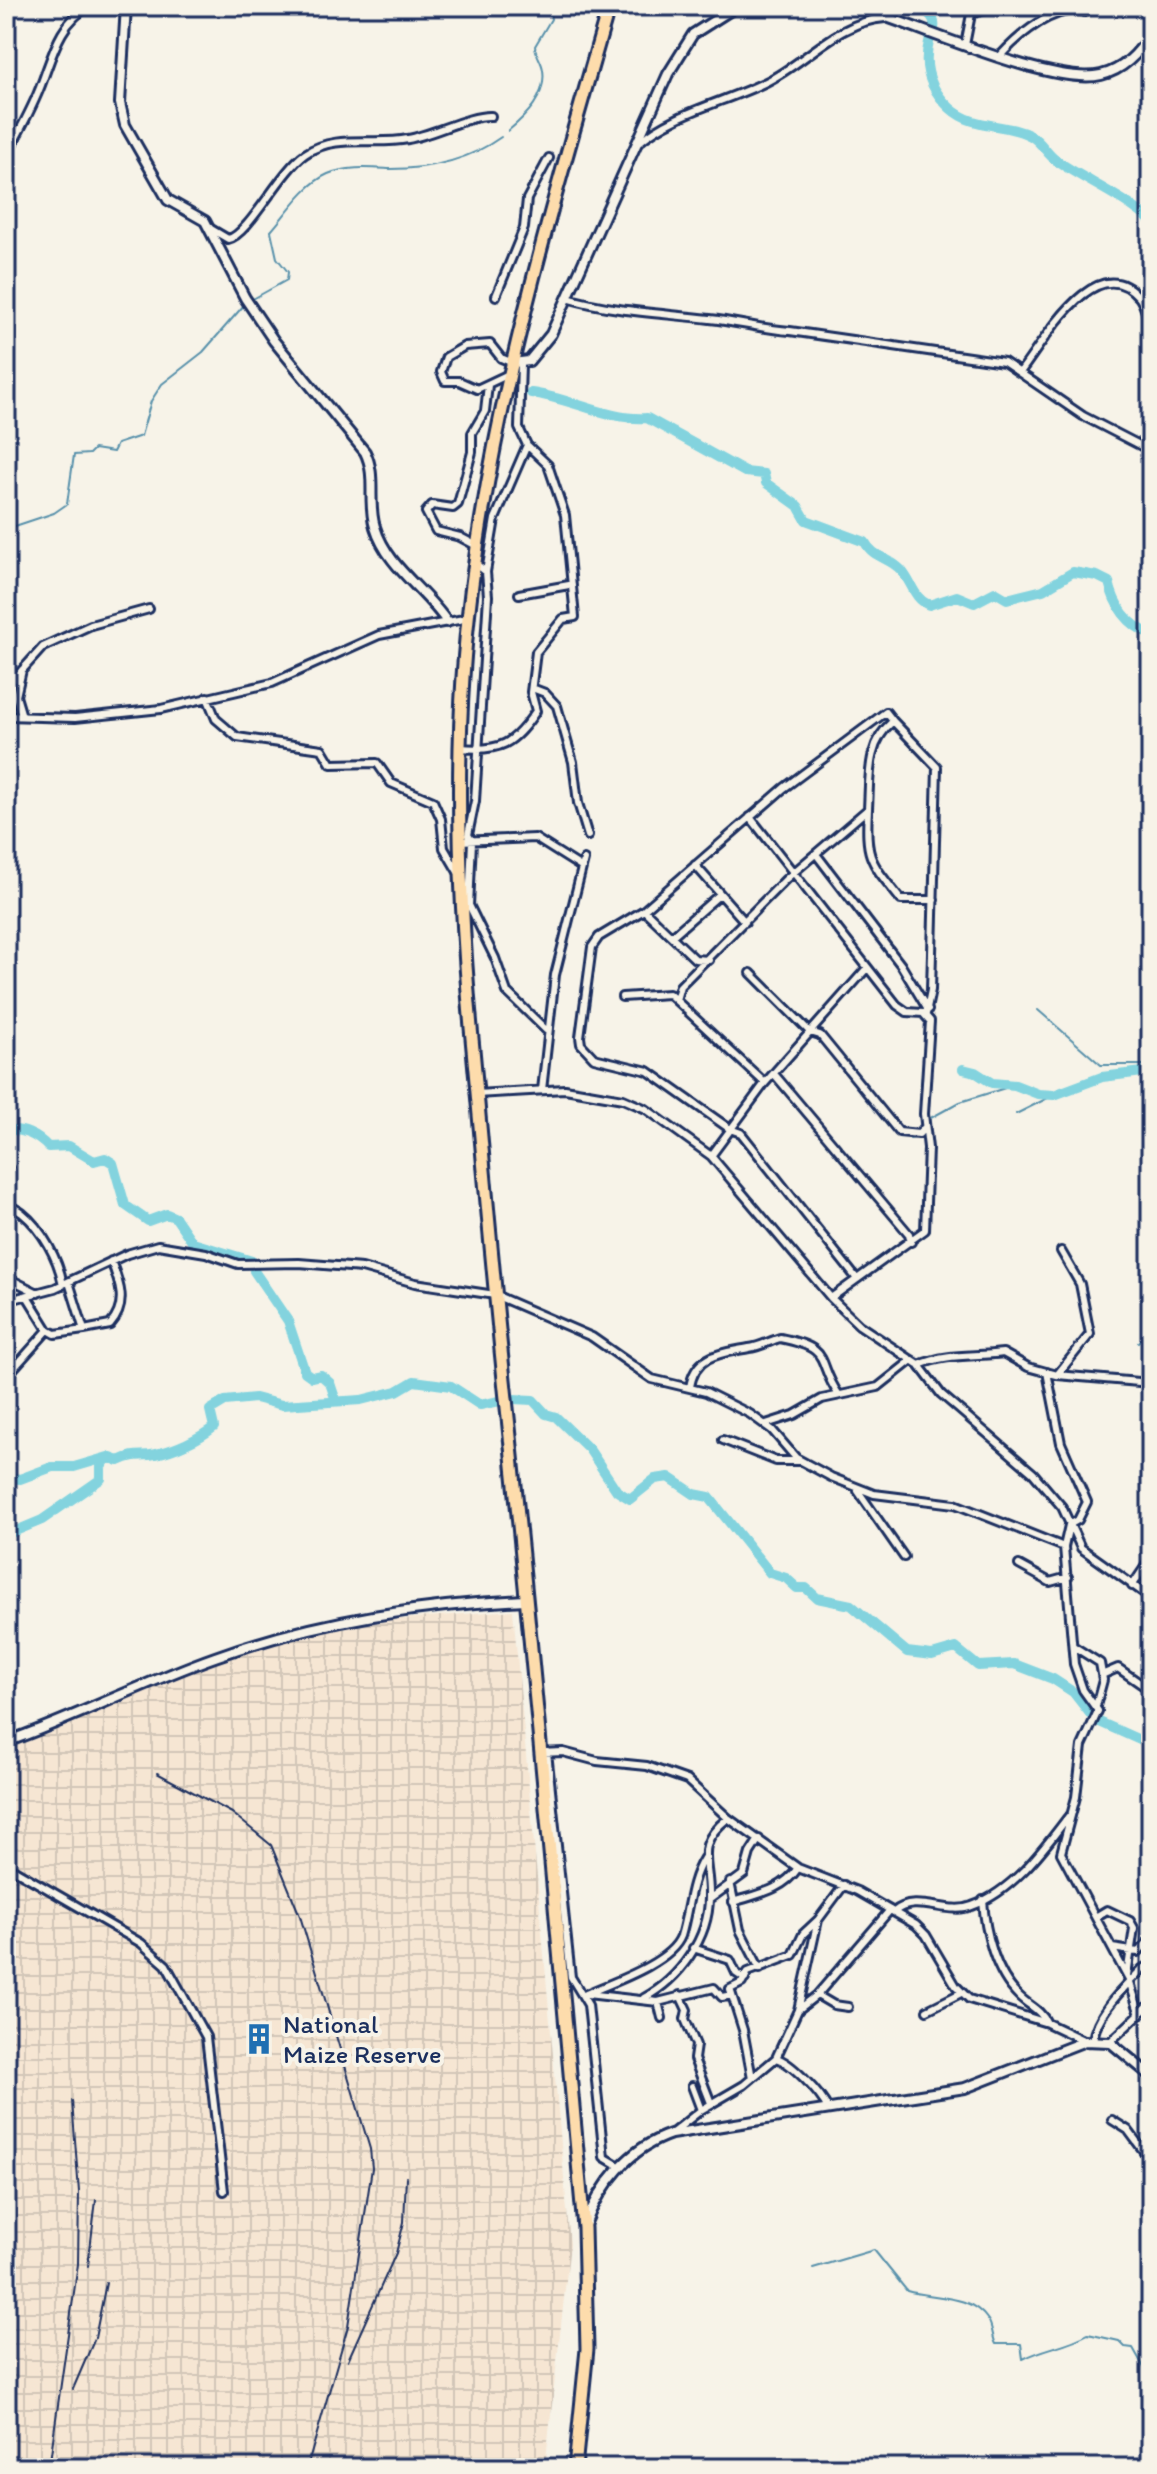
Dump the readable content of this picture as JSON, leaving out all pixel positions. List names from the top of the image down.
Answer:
{
  "places": {
    "building": ["National Maize Reserve"]
  }
}
